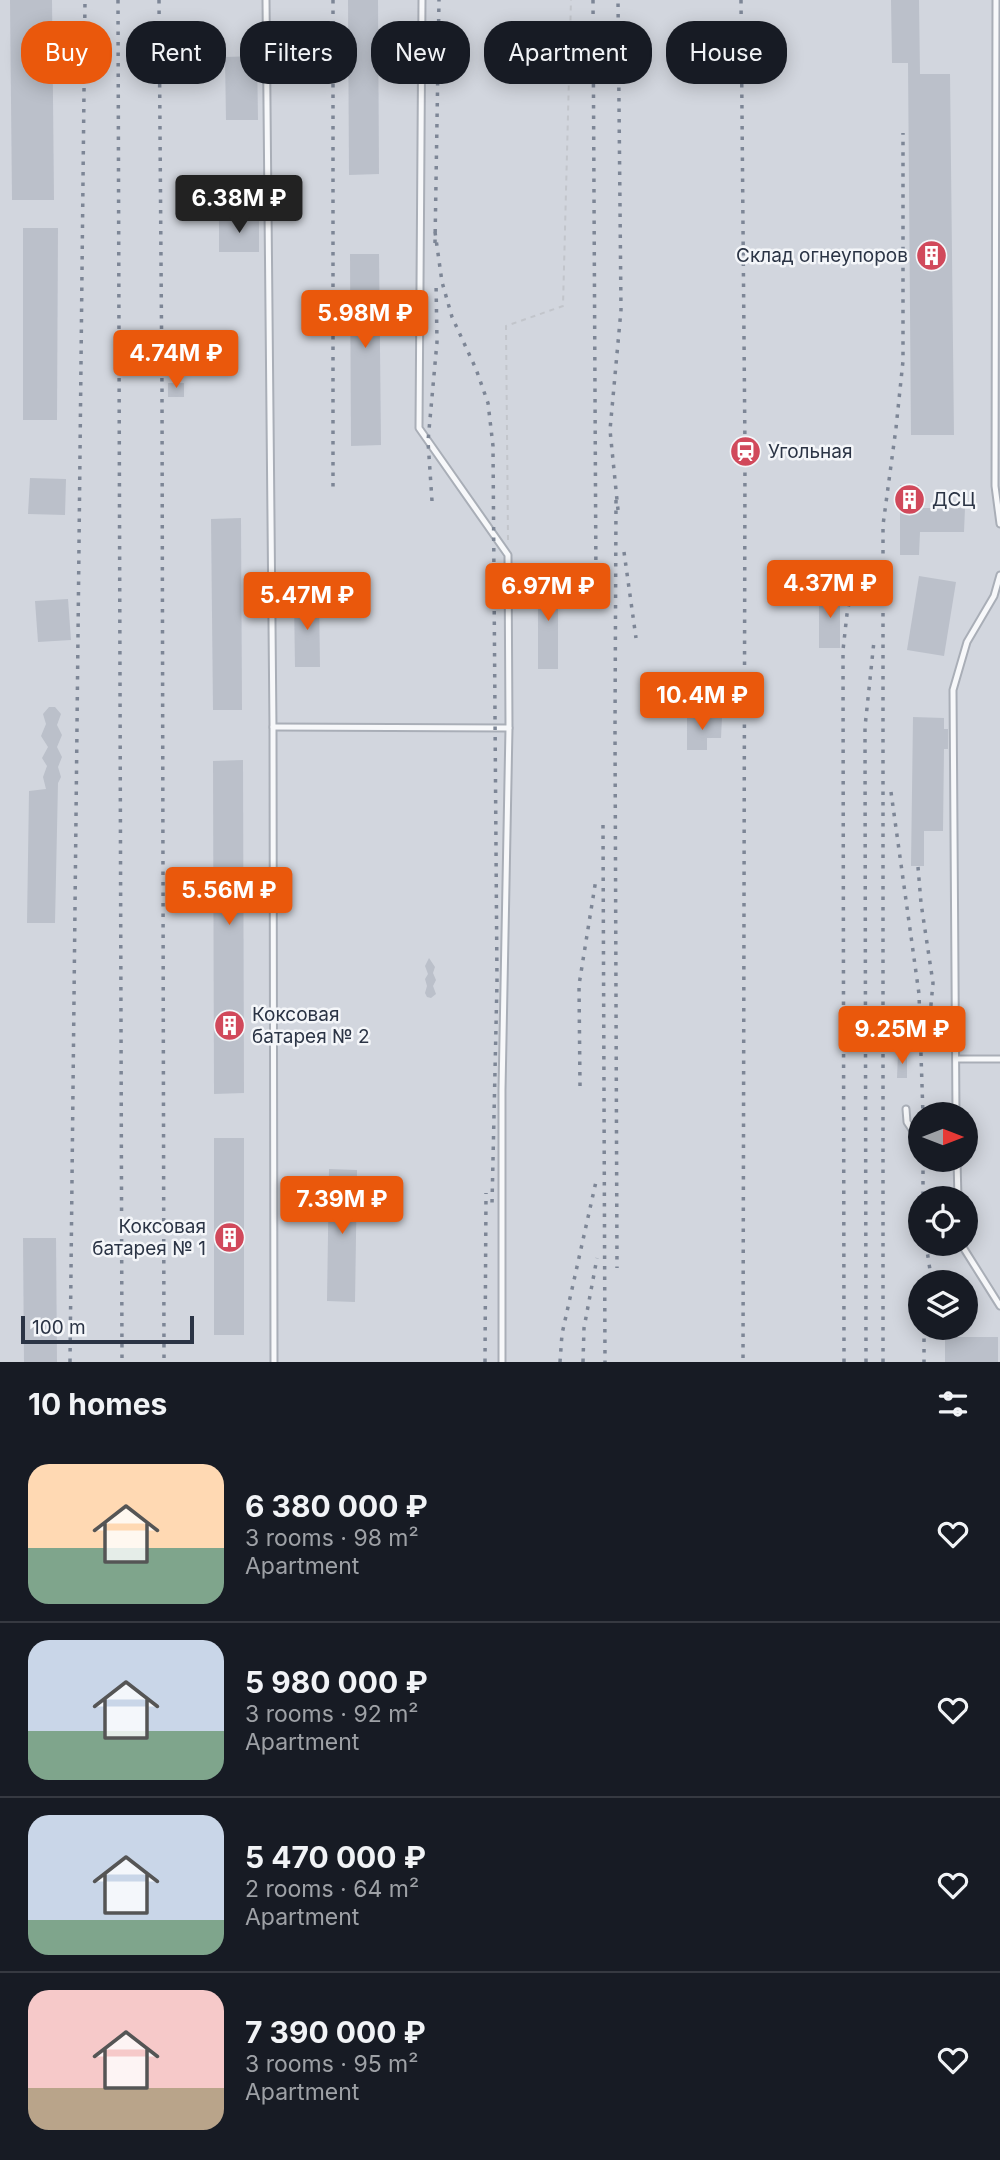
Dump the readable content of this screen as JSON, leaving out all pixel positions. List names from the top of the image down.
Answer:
{
  "places": {
    "building": [
      "Склад огнеупоров",
      "ДСЦ",
      "Коксовая батарея № 2",
      "Коксовая батарея № 1"
    ],
    "station": ["Угольная"]
  },
  "scale_bar": "100 m",
  "north": "right",
  "page": {
    "chip": [
      "Buy",
      "Rent",
      "Filters",
      "New",
      "Apartment",
      "House"
    ],
    "price": [
      "6.38M ₽",
      "5.98M ₽",
      "4.74M ₽",
      "4.37M ₽",
      "6.97M ₽",
      "5.47M ₽",
      "10.4M ₽",
      "5.56M ₽",
      "9.25M ₽",
      "7.39M ₽"
    ],
    "scale": "100 m",
    "heading": "10 homes",
    "list": [
      {
        "name": "6 380 000 ₽",
        "note": "3 rooms · 98 m² · Apartment"
      },
      {
        "name": "5 980 000 ₽",
        "note": "3 rooms · 92 m² · Apartment"
      },
      {
        "name": "5 470 000 ₽",
        "note": "2 rooms · 64 m² · Apartment"
      },
      {
        "name": "7 390 000 ₽",
        "note": "3 rooms · 95 m² · Apartment"
      }
    ]
  }
}
